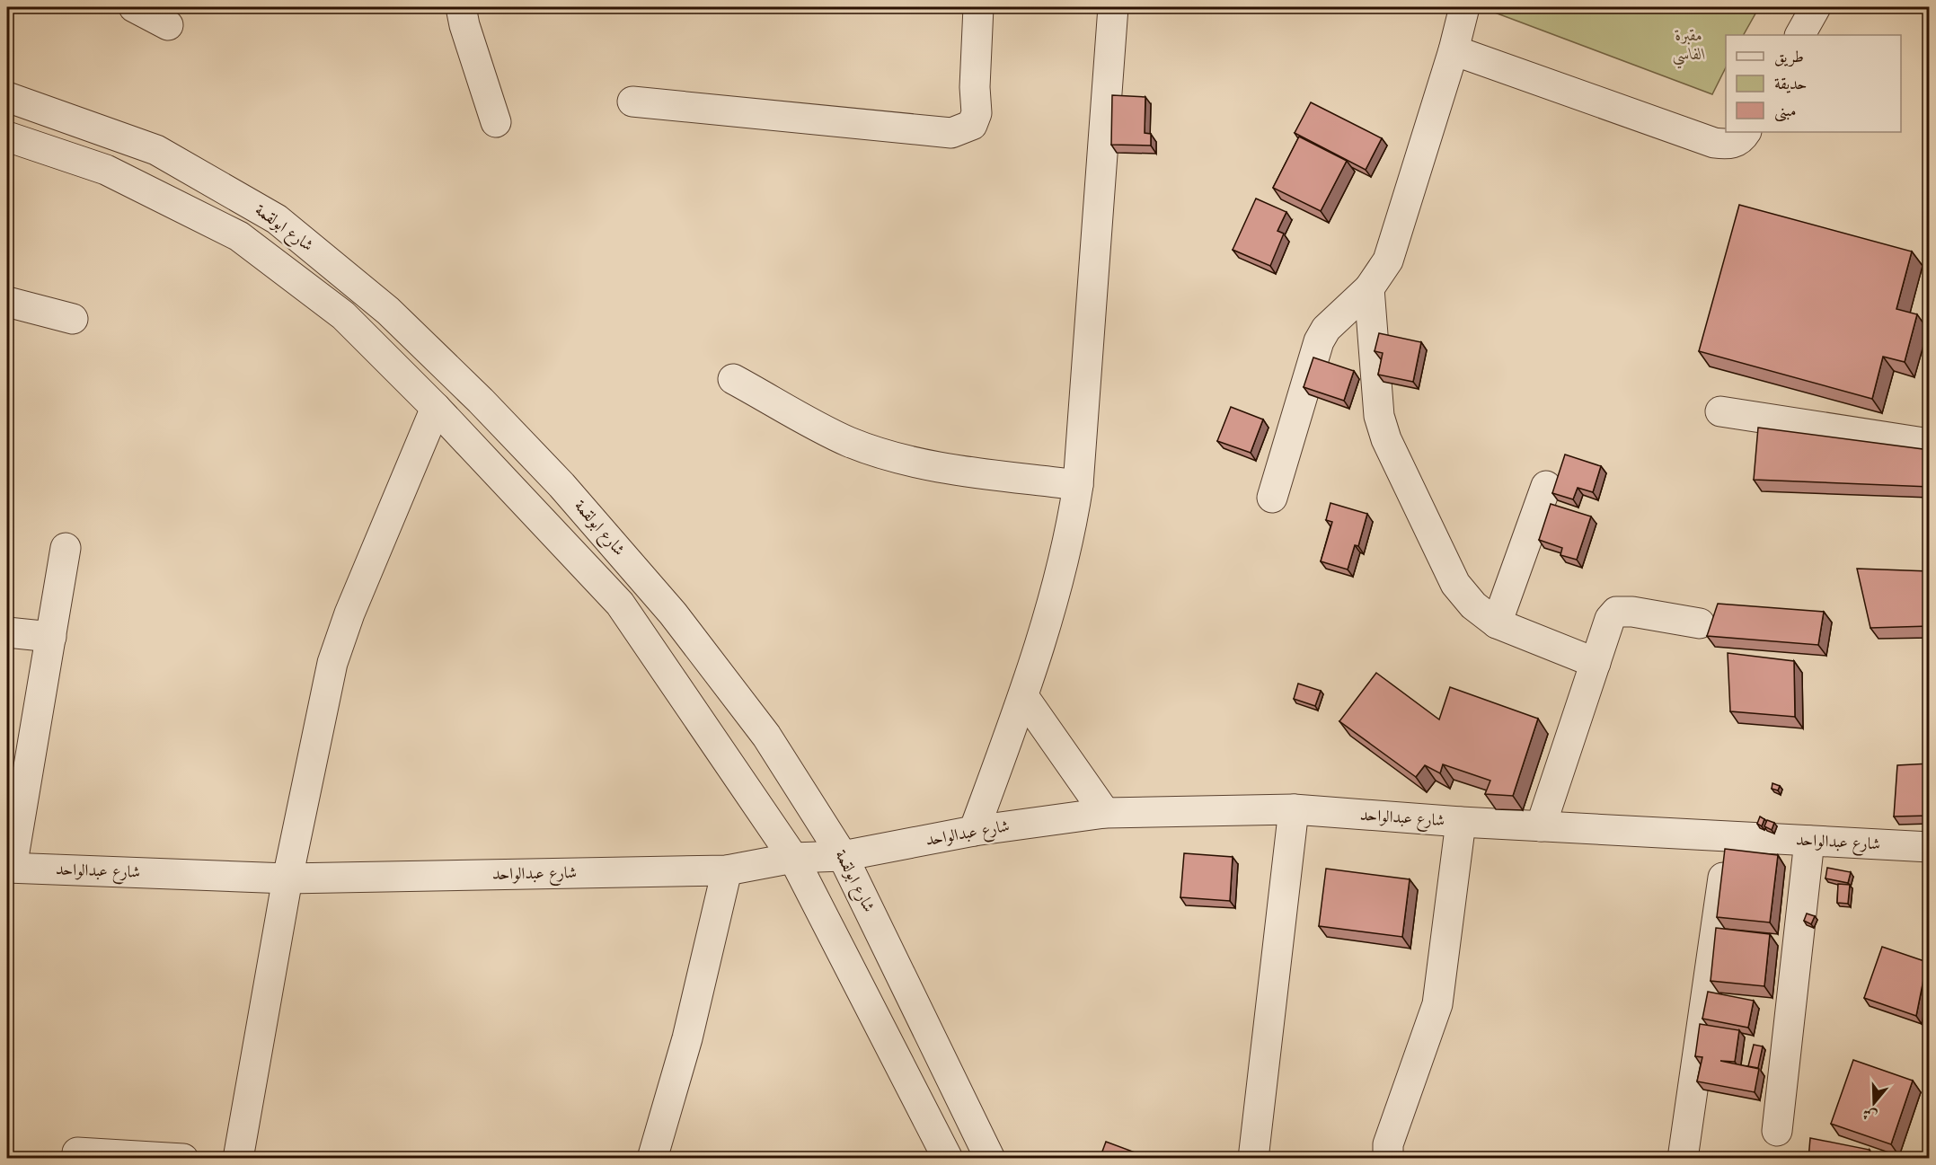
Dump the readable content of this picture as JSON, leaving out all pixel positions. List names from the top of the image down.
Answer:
{
  "streets": {
    "street": ["شارع ابولقمة", "شارع عبدالواحد"]
  },
  "crossings": [
    ["شارع ابولقمة", "شارع عبدالواحد"]
  ],
  "parks": ["مقبرة الفاسي"],
  "legend": ["طريق", "حديقة", "مبنى"],
  "north": "bottom"
}
